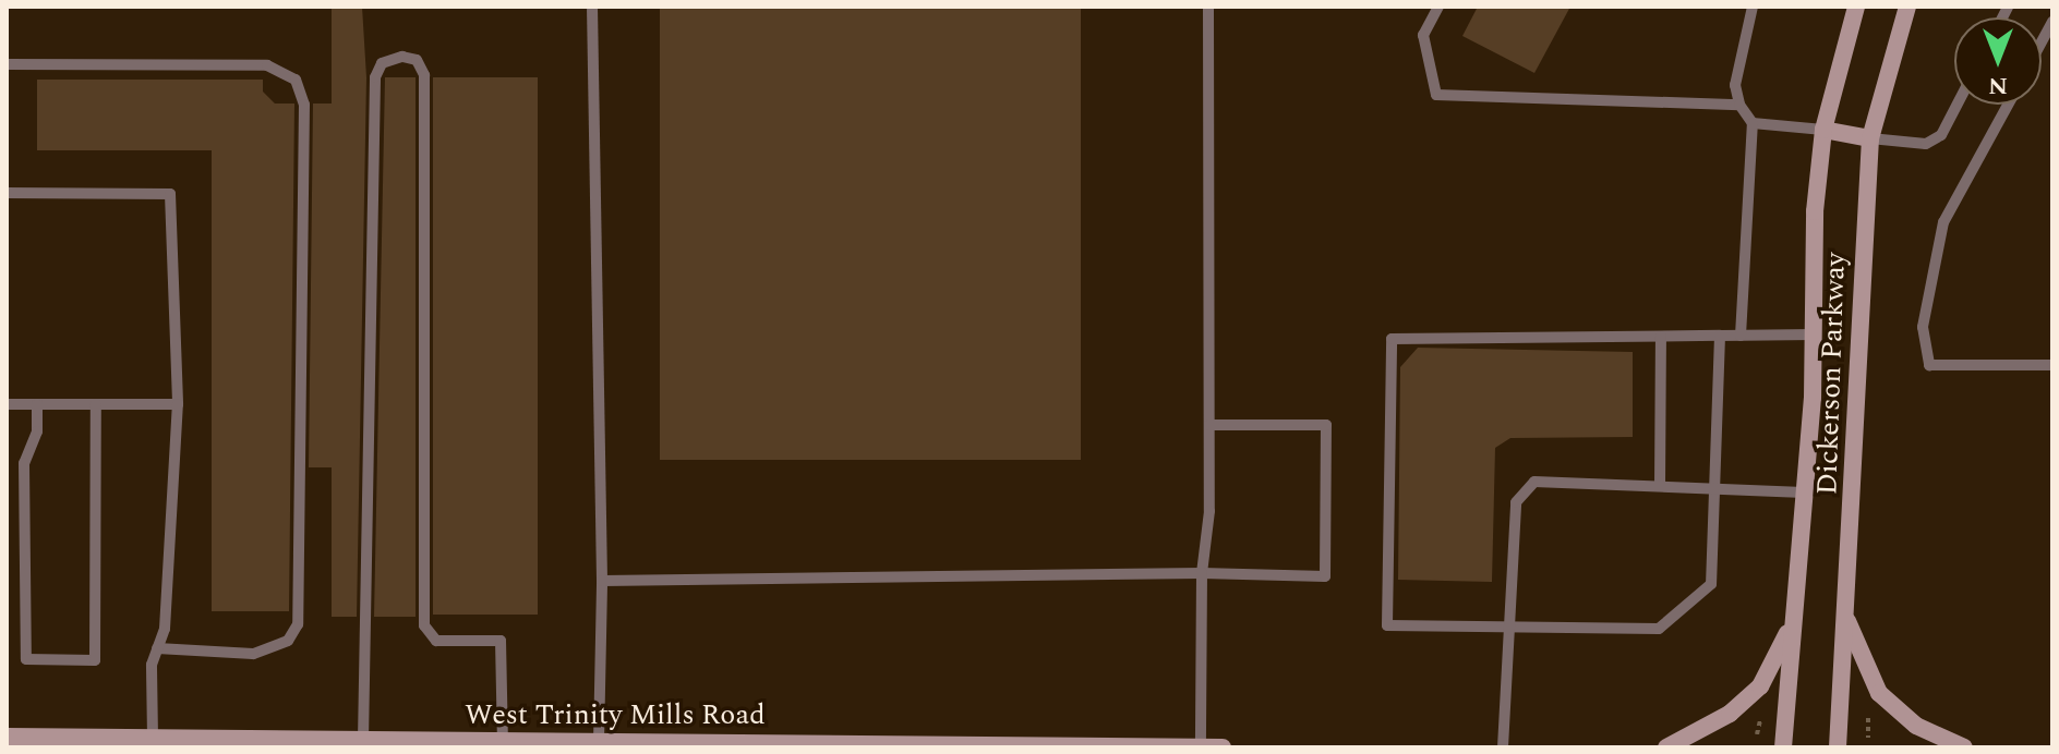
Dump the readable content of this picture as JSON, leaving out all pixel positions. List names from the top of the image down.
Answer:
{
  "streets": {
    "main road": ["Dickerson Parkway", "West Trinity Mills Road"]
  },
  "north": "bottom"
}
